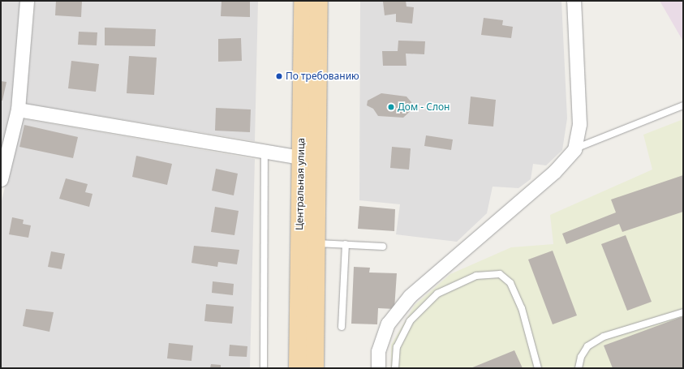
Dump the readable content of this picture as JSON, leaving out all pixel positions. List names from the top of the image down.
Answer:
{
  "streets": {
    "main road": ["Центральная улица"]
  },
  "places": ["По требованию", "Дом - Слон"]
}
